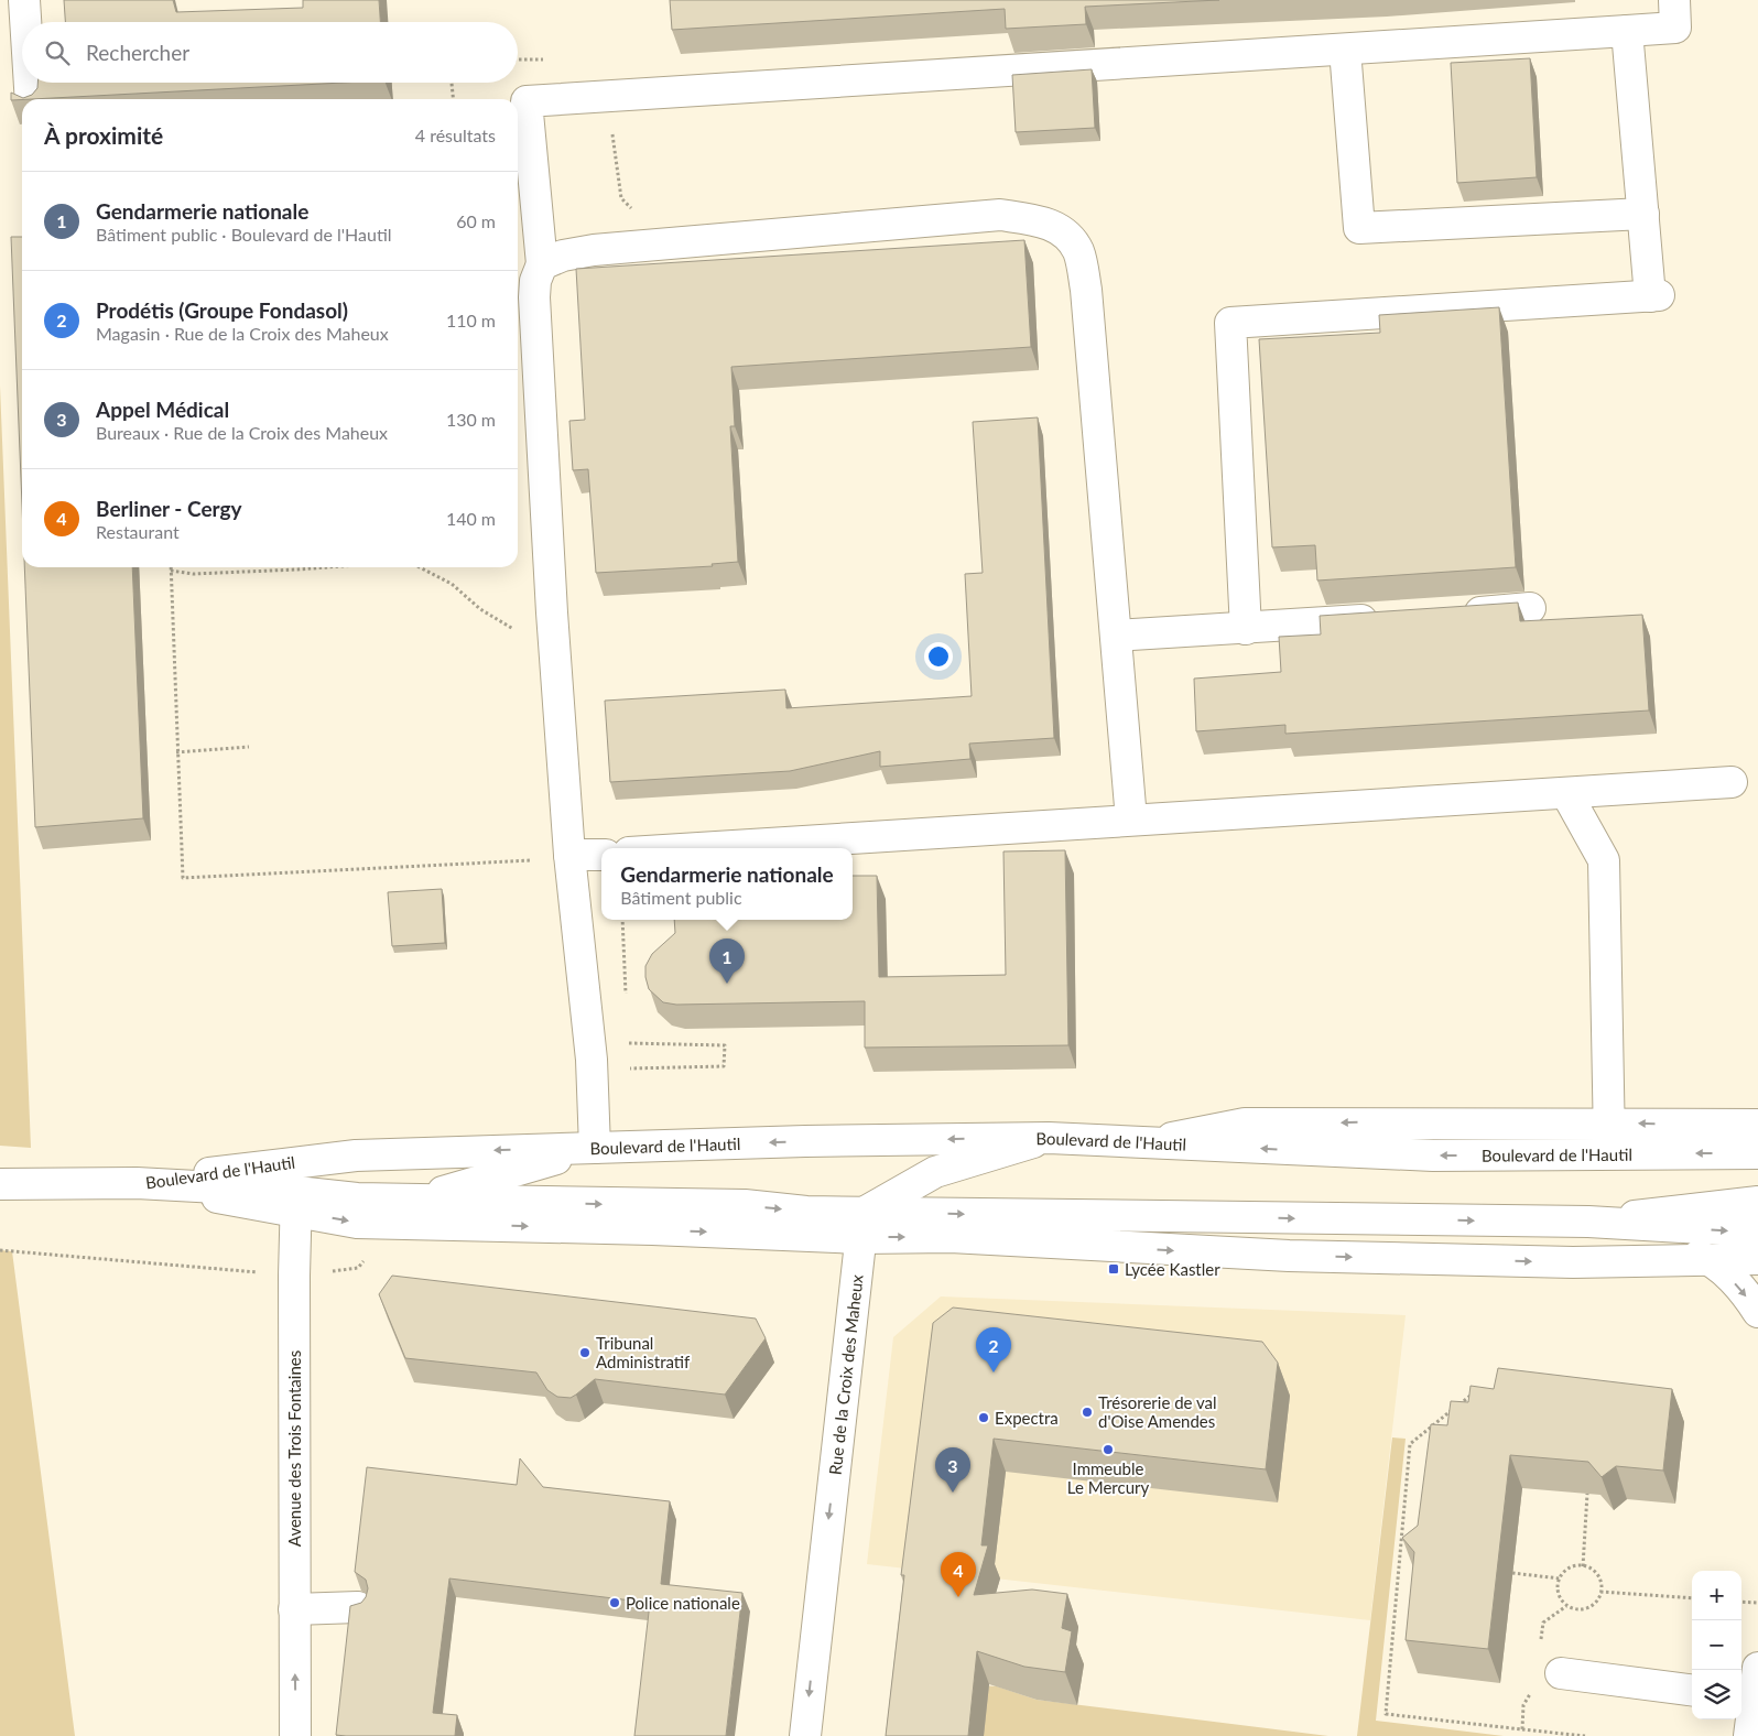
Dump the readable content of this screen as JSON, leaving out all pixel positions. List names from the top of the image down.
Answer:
{
  "streets": {
    "main road": ["Boulevard de l'Hautil", "Rue de la Croix des Maheux", "Avenue des Trois Fontaines"]
  },
  "crossings": [
    ["Boulevard de l'Hautil", "Rue de la Croix des Maheux"],
    ["Boulevard de l'Hautil", "Avenue des Trois Fontaines"]
  ],
  "one_way": ["Rue de la Croix des Maheux"],
  "places": {
    "transit": ["Lycée Kastler"],
    "other": [
      "Tribunal Administratif",
      "Trésorerie de val d'Oise Amendes",
      "Expectra",
      "Immeuble Le Mercury",
      "Police nationale"
    ]
  },
  "page": {
    "search": "Rechercher",
    "heading": ["À proximité", "4 résultats"],
    "list": [
      {
        "mark": "1",
        "name": "Gendarmerie nationale",
        "note": "Bâtiment public · Boulevard de l'Hautil",
        "value": "60 m"
      },
      {
        "mark": "2",
        "name": "Prodétis (Groupe Fondasol)",
        "note": "Magasin · Rue de la Croix des Maheux",
        "value": "110 m"
      },
      {
        "mark": "3",
        "name": "Appel Médical",
        "note": "Bureaux · Rue de la Croix des Maheux",
        "value": "130 m"
      },
      {
        "mark": "4",
        "name": "Berliner - Cergy",
        "note": "Restaurant",
        "value": "140 m"
      }
    ],
    "popup": ["Gendarmerie nationale", "Bâtiment public"],
    "pins": [
      "1",
      "2",
      "3",
      "4"
    ],
    "map_buttons": ["+", "−"]
  }
}
